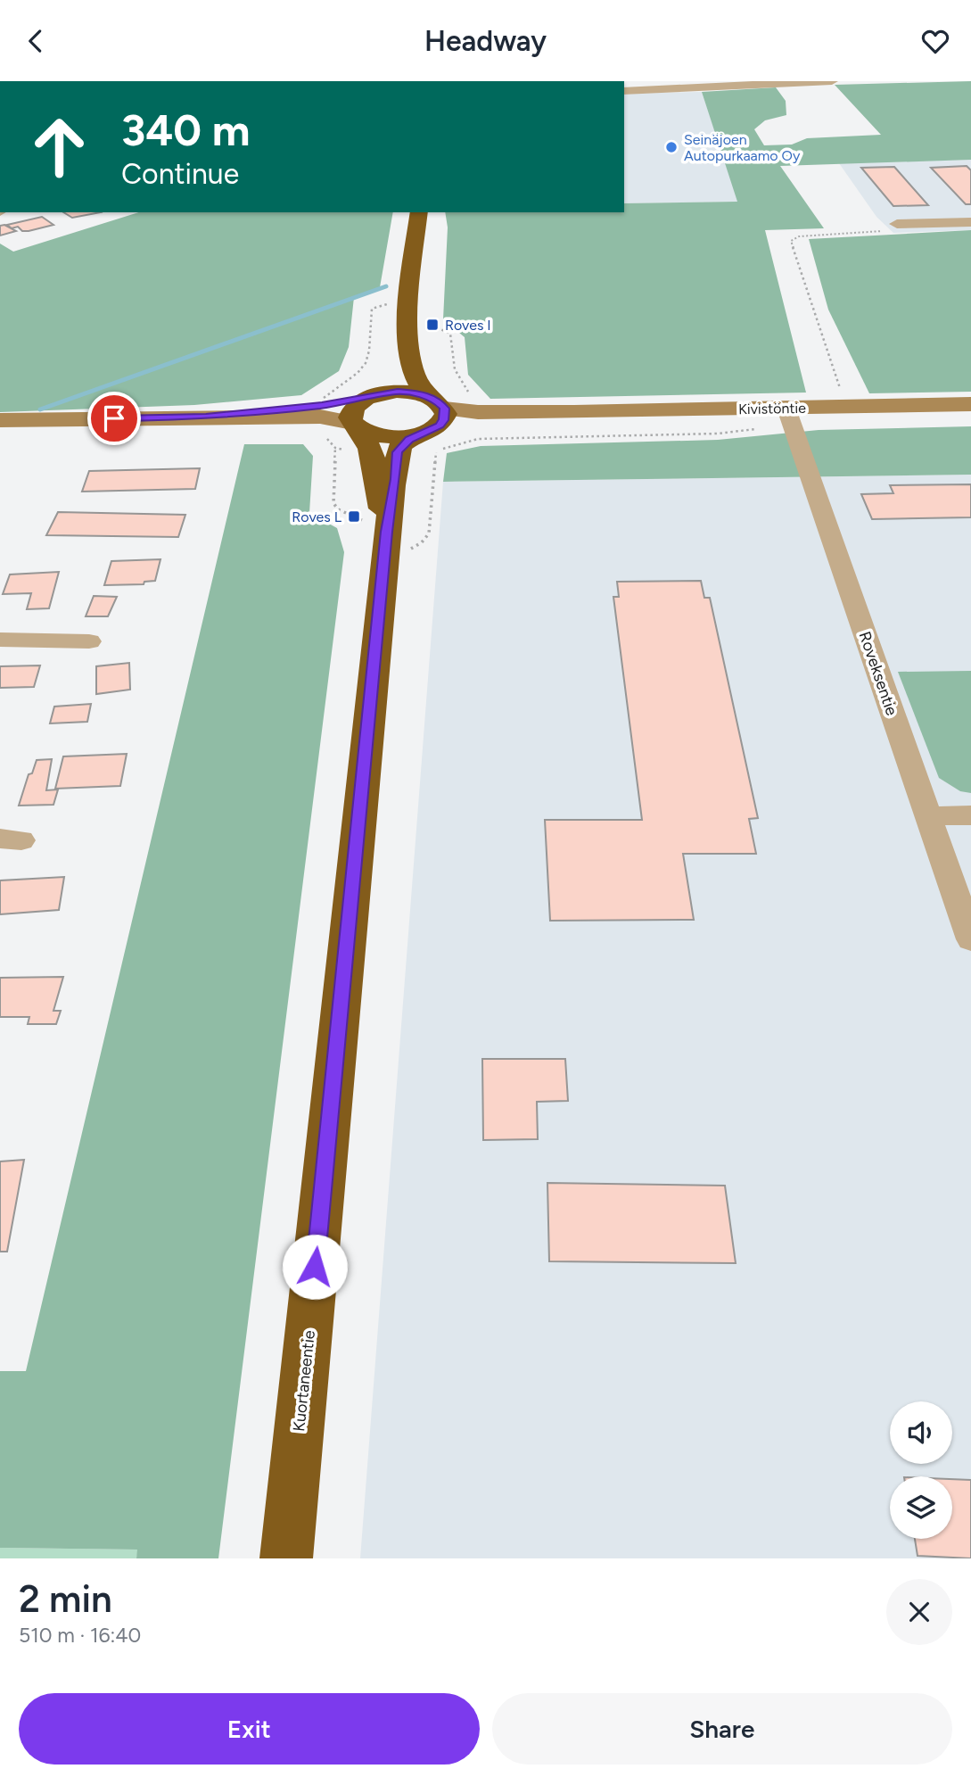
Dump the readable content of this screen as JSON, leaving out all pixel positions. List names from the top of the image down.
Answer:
{
  "streets": {
    "highway": ["Kuortaneentie"],
    "main road": ["Kivistöntie"],
    "street": ["Roveksentie"]
  },
  "crossings": [
    ["Kivistöntie", "Roveksentie"]
  ],
  "places": {
    "other": ["Seinäjoen Autopurkaamo Oy"],
    "transit": ["Roves I", "Roves L"]
  },
  "page": {
    "header": "Headway",
    "turn": ["340 m", "Continue"],
    "heading": ["2 min", "510 m · 16:40"],
    "buttons": ["Exit", "Share"]
  }
}
